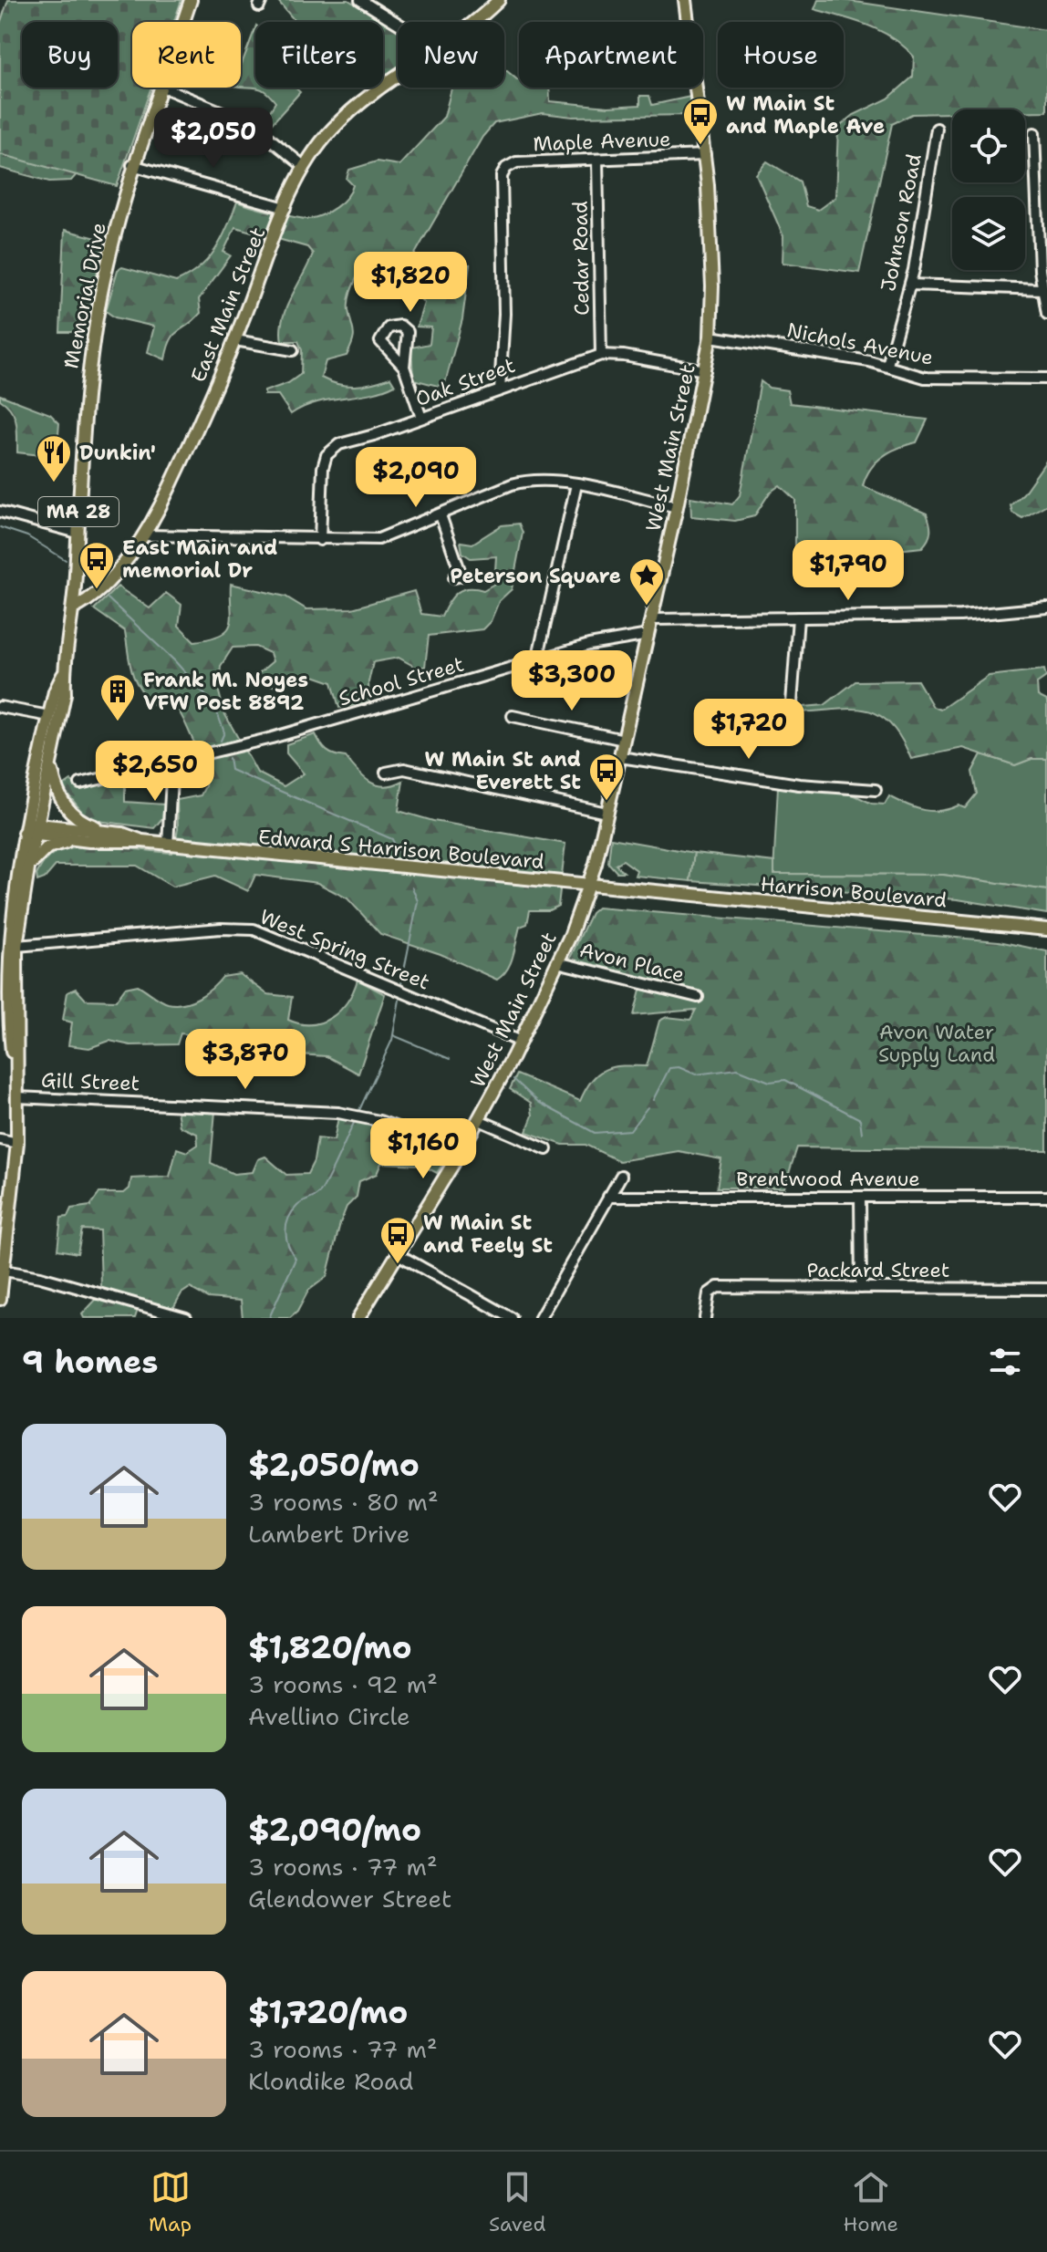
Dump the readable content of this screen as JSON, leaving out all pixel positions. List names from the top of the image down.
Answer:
{
  "streets": {
    "main road": [
      "Memorial Drive",
      "East Main Street",
      "West Main Street",
      "MA 28",
      "Edward S Harrison Boulevard",
      "Harrison Boulevard"
    ],
    "street": [
      "Maple Avenue",
      "Johnson Road",
      "Cedar Road",
      "Nichols Avenue",
      "Oak Street",
      "School Street",
      "West Spring Street",
      "Avon Place",
      "Gill Street",
      "Brentwood Avenue",
      "Packard Street"
    ]
  },
  "crossings": [
    ["Maple Avenue", "Cedar Road"],
    ["Maple Avenue", "Oak Street"],
    ["Maple Avenue", "West Main Street"],
    ["Johnson Road", "Nichols Avenue"],
    ["Cedar Road", "Oak Street"],
    ["Memorial Drive", "East Main Street"],
    ["Memorial Drive", "MA 28"],
    ["East Main Street", "MA 28"],
    ["Nichols Avenue", "West Main Street"],
    ["Oak Street", "West Main Street"],
    ["West Main Street", "School Street"],
    ["West Main Street", "Edward S Harrison Boulevard"],
    ["West Main Street", "West Spring Street"],
    ["West Main Street", "Avon Place"],
    ["West Main Street", "Gill Street"],
    ["MA 28", "Edward S Harrison Boulevard"],
    ["MA 28", "West Spring Street"],
    ["MA 28", "Gill Street"],
    ["Edward S Harrison Boulevard", "Harrison Boulevard"]
  ],
  "parks": ["Avon Water Supply Land"],
  "places": {
    "bus stop": [
      "W Main St and Maple Ave",
      "East Main and memorial Dr",
      "W Main St and Everett St",
      "W Main St and Feely St"
    ],
    "restaurant": ["Dunkin'"],
    "place": ["Peterson Square"],
    "building": ["Frank M. Noyes VFW Post 8892"]
  },
  "page": {
    "chip": [
      "Buy",
      "Rent",
      "Filters",
      "New",
      "Apartment",
      "House"
    ],
    "price": [
      "$2,050",
      "$1,820",
      "$2,090",
      "$1,790",
      "$3,300",
      "$1,720",
      "$2,650",
      "$3,870",
      "$1,160"
    ],
    "heading": "9 homes",
    "list": [
      {
        "name": "$2,050/mo",
        "note": "3 rooms · 80 m² · Lambert Drive"
      },
      {
        "name": "$1,820/mo",
        "note": "3 rooms · 92 m² · Avellino Circle"
      },
      {
        "name": "$2,090/mo",
        "note": "3 rooms · 77 m² · Glendower Street"
      },
      {
        "name": "$1,720/mo",
        "note": "3 rooms · 77 m² · Klondike Road"
      }
    ],
    "tabs": ["Map", "Saved", "Home"]
  }
}
